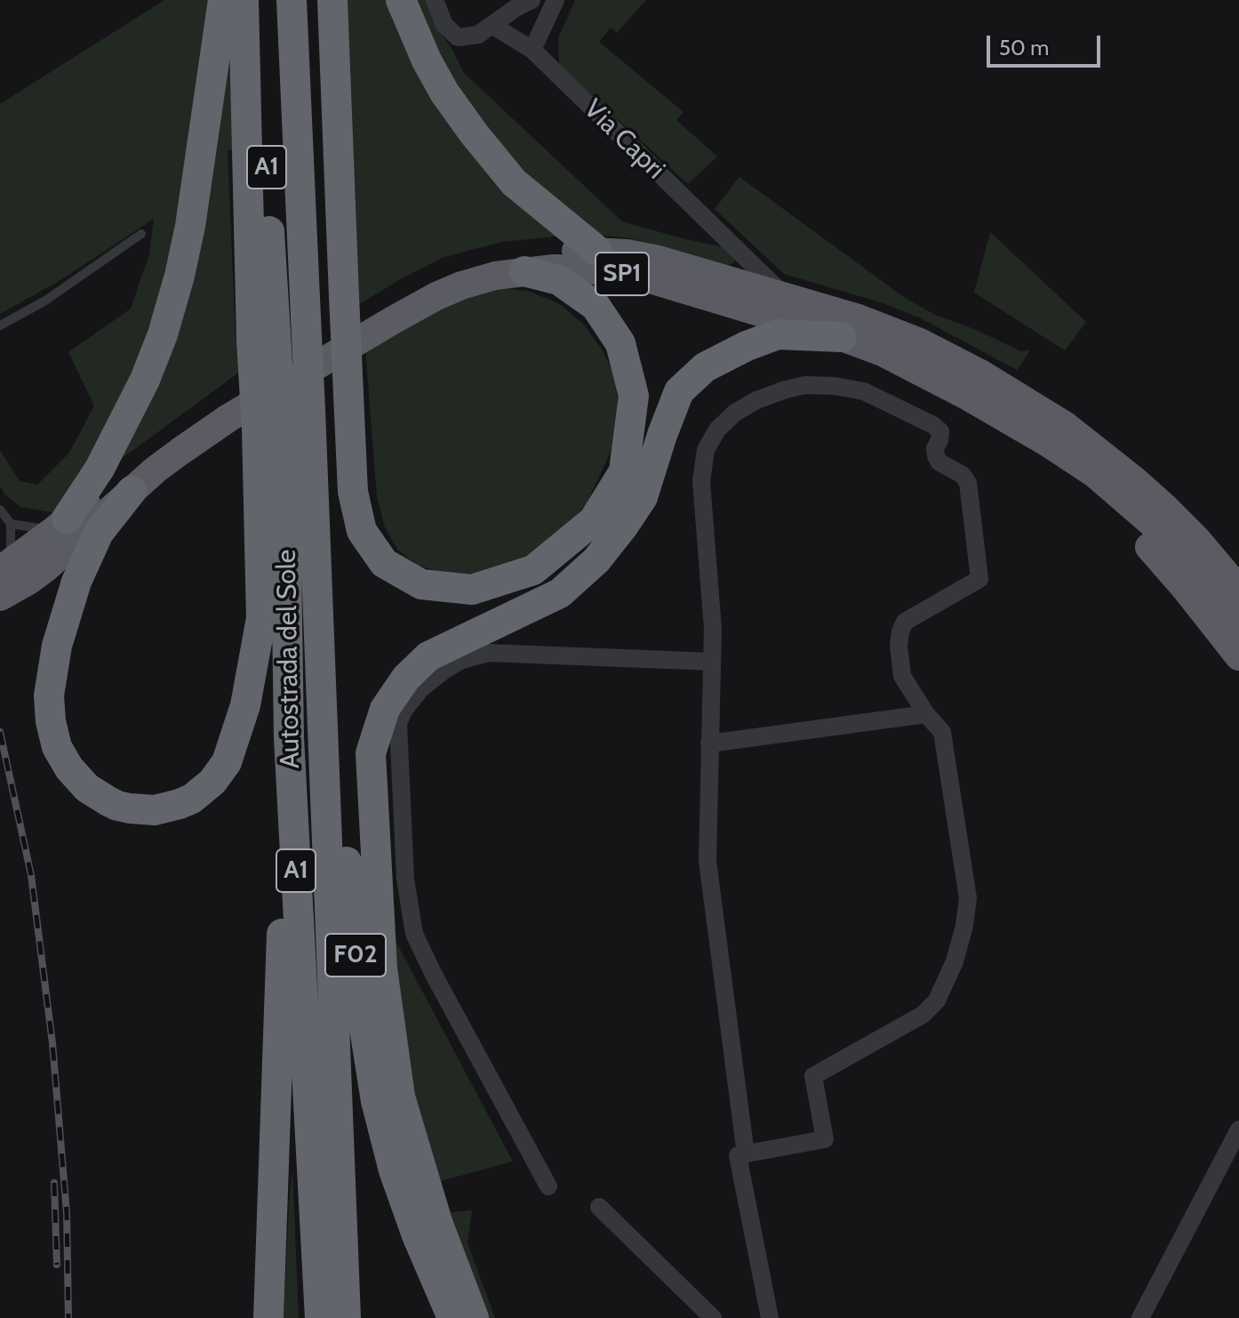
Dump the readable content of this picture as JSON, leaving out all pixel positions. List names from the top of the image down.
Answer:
{
  "streets": {
    "highway": [
      "A1",
      "SP1",
      "Autostrada del Sole",
      "F02"
    ],
    "street": ["Via Capri"]
  },
  "crossings": [
    ["Via Capri", "SP1"],
    ["Autostrada del Sole", "F02"]
  ],
  "scale_bar": "50 m"
}
